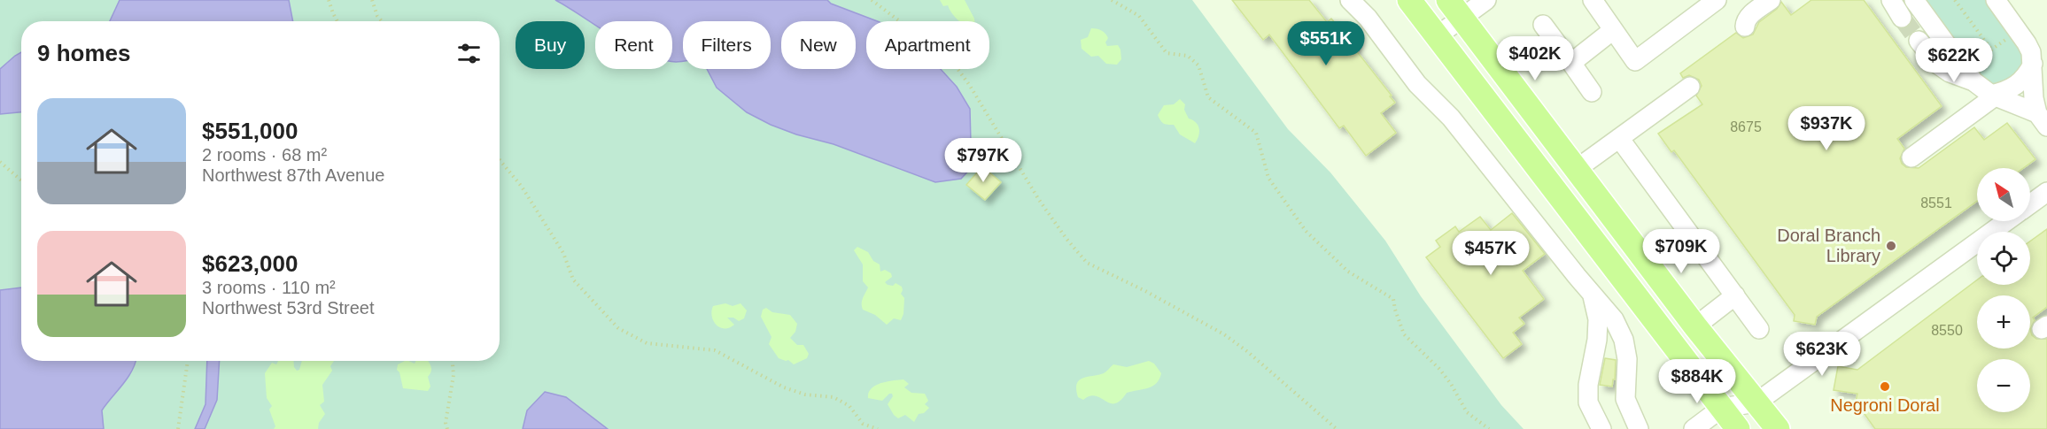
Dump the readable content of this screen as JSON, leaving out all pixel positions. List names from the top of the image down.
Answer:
{
  "places": ["Doral Branch Library", "Negroni Doral"],
  "house_numbers": ["8675", "8551", "8550"],
  "north": "top left",
  "page": {
    "price": [
      "$551K",
      "$402K",
      "$622K",
      "$937K",
      "$797K",
      "$709K",
      "$457K",
      "$623K",
      "$884K"
    ],
    "chip": [
      "Buy",
      "Rent",
      "Filters",
      "New",
      "Apartment"
    ],
    "heading": "9 homes",
    "list": [
      {
        "name": "$551,000",
        "note": "2 rooms · 68 m² · Northwest 87th Avenue"
      },
      {
        "name": "$623,000",
        "note": "3 rooms · 110 m² · Northwest 53rd Street"
      }
    ],
    "map_buttons": ["+", "−"]
  }
}
